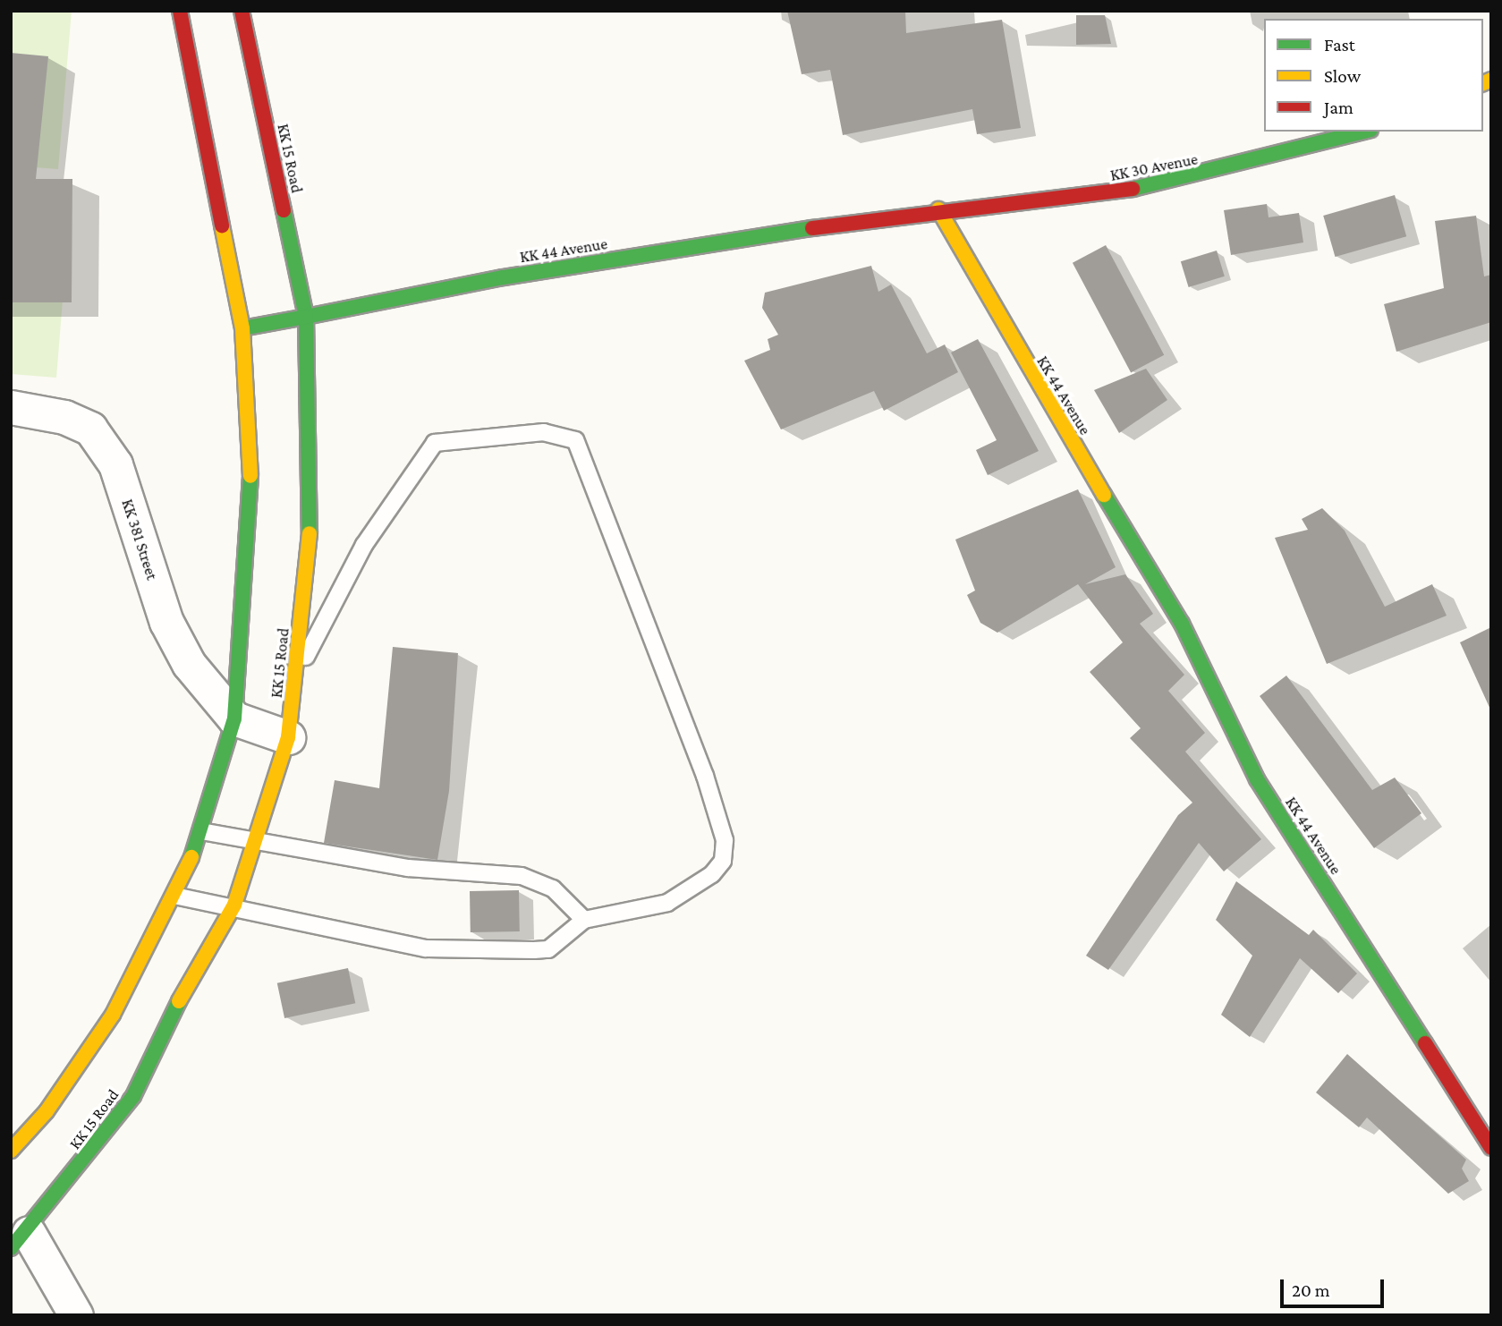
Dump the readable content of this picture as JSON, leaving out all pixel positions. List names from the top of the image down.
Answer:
{
  "streets": {
    "main road": ["KK 15 Road", "KK 30 Avenue", "KK 44 Avenue"],
    "street": ["KK 381 Street"]
  },
  "crossings": [
    ["KK 15 Road", "KK 44 Avenue"],
    ["KK 30 Avenue", "KK 44 Avenue"]
  ],
  "legend": ["Fast", "Slow", "Jam"],
  "scale_bar": "20 m"
}
